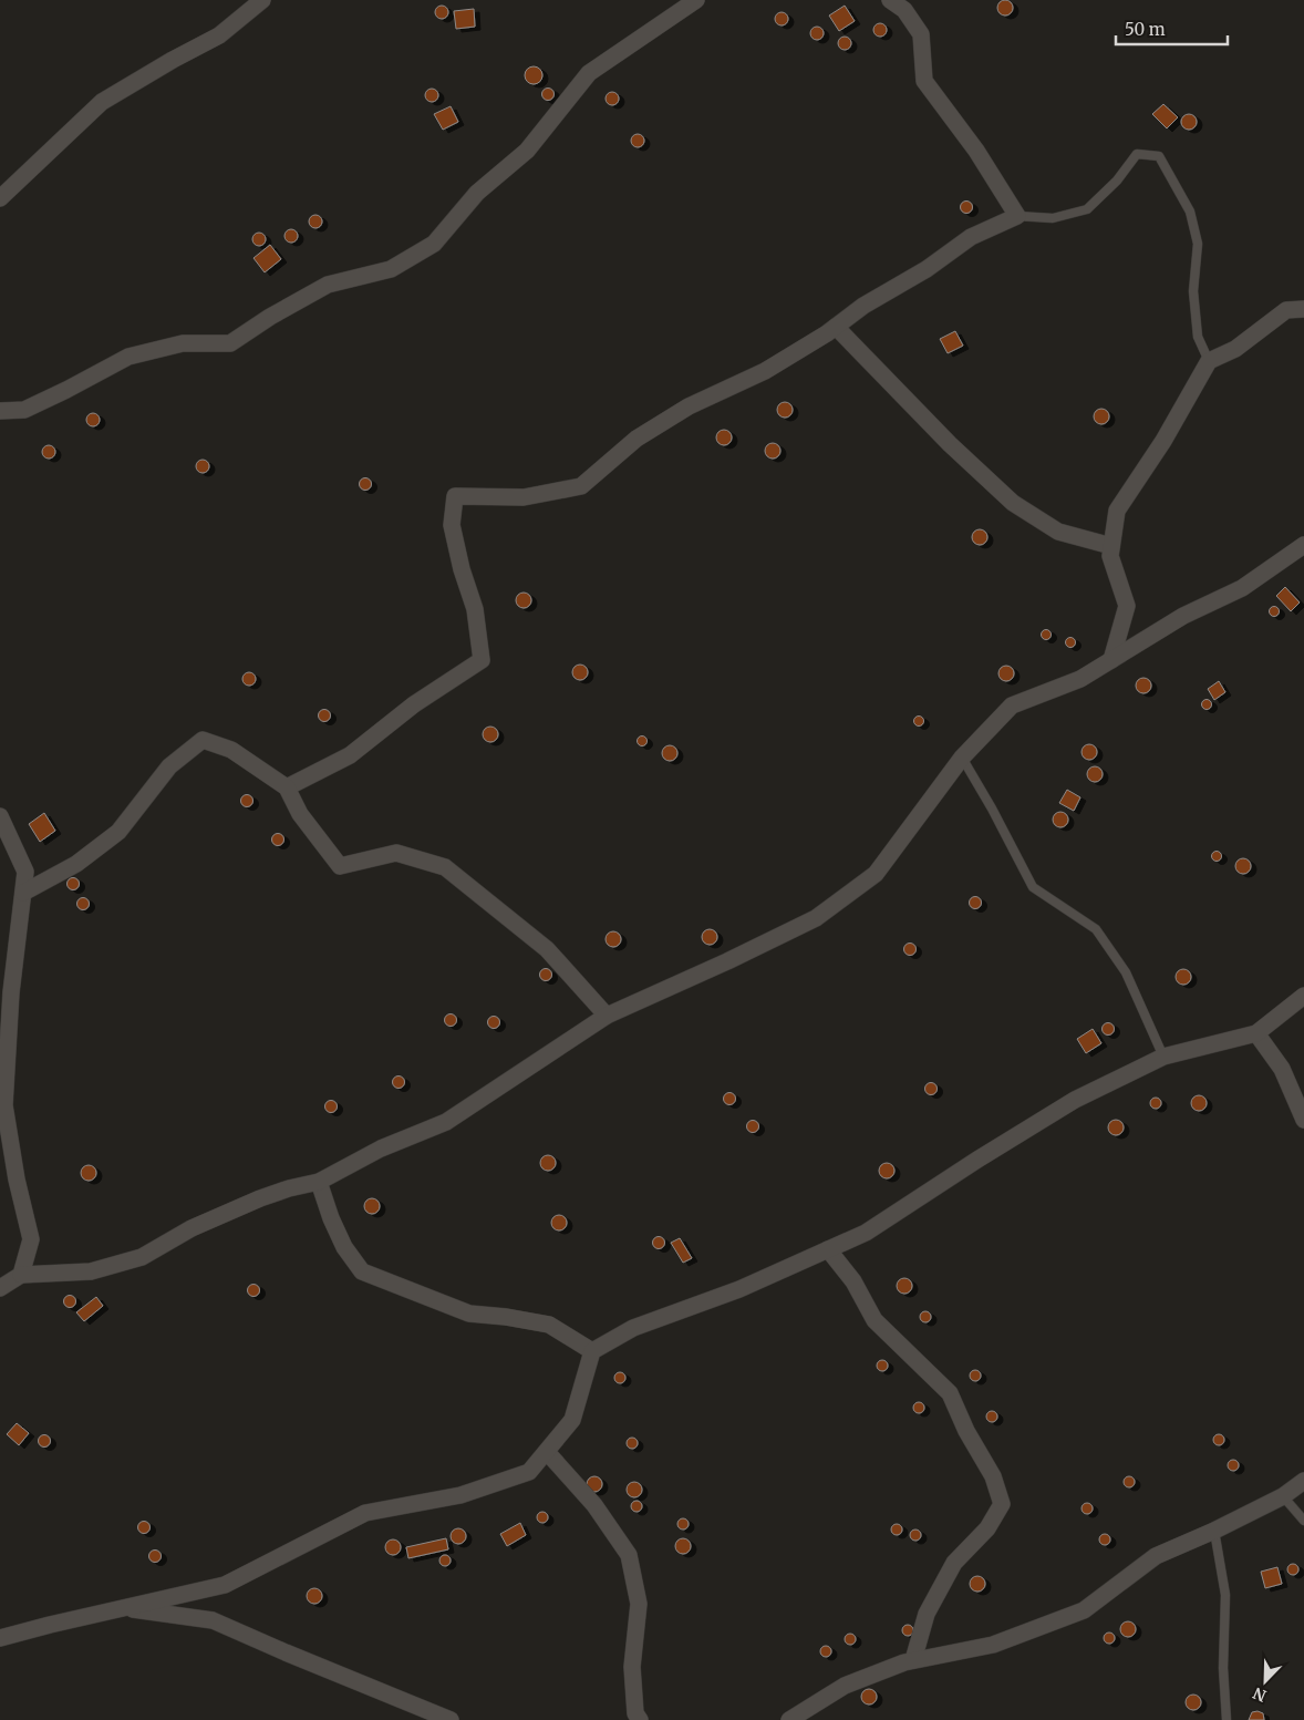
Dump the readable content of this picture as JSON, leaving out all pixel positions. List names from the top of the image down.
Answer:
{
  "scale_bar": "50 m",
  "north": "bottom left"
}
